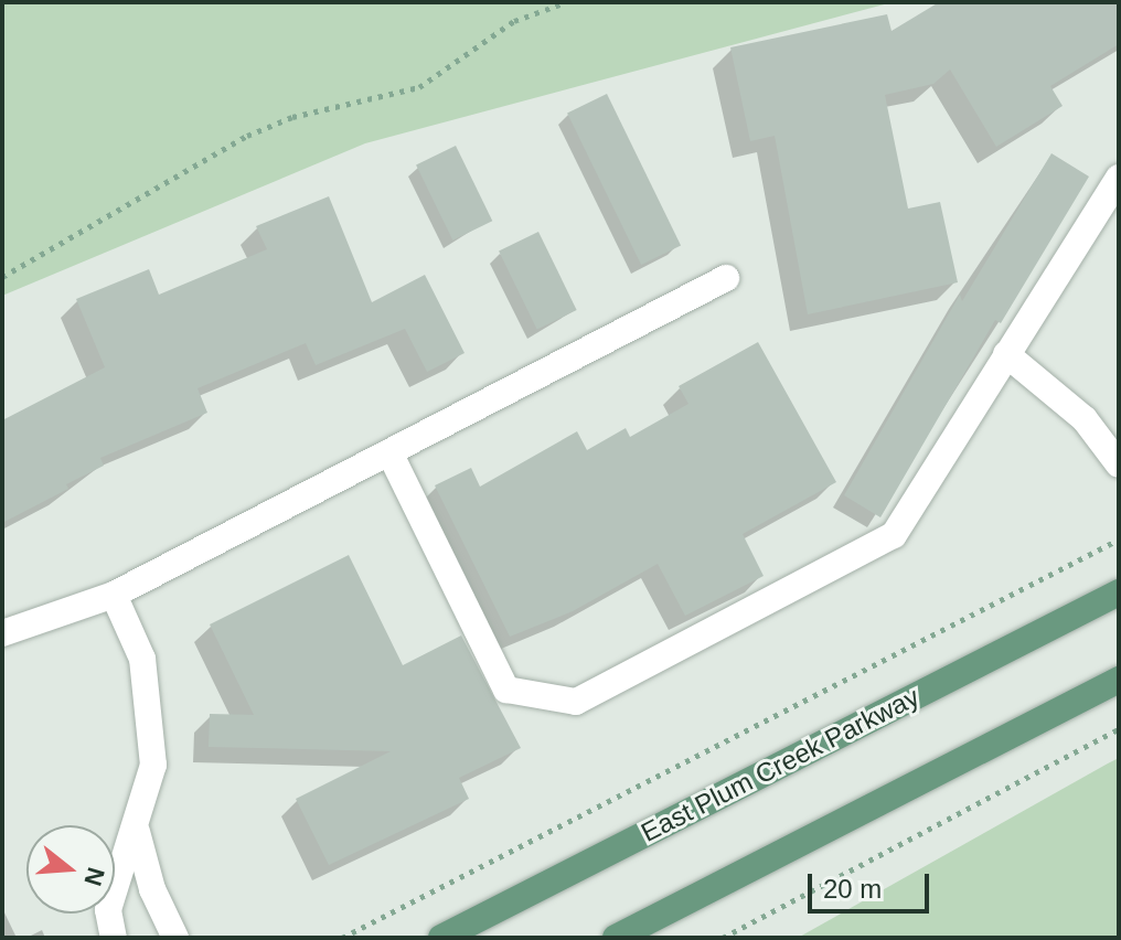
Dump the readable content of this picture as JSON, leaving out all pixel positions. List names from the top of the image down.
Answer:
{
  "streets": {
    "main road": ["East Plum Creek Parkway"]
  },
  "scale_bar": "20 m",
  "north": "right"
}
